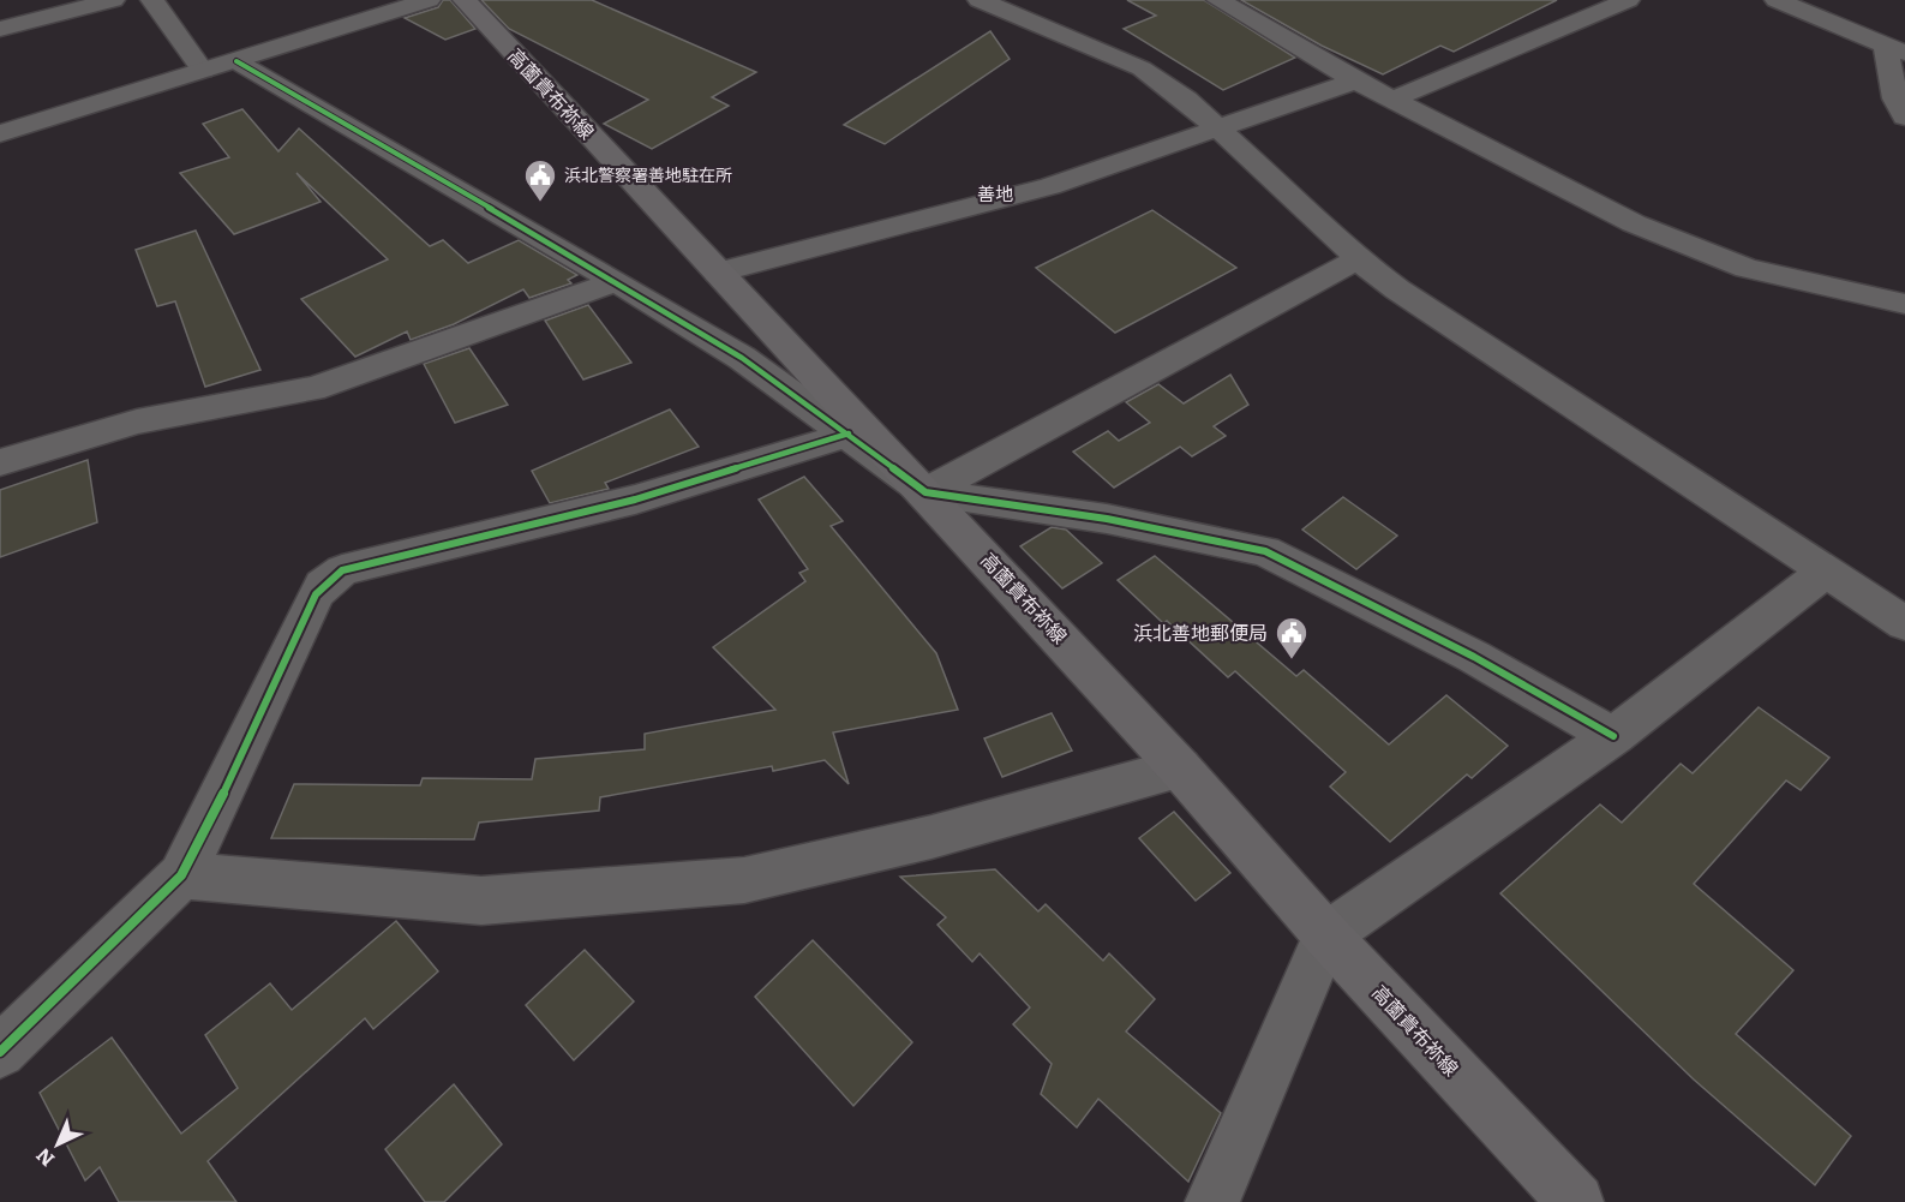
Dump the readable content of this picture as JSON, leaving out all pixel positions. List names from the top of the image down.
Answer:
{
  "streets": {
    "main road": ["高薗貴布祢線"]
  },
  "districts": ["善地"],
  "places": {
    "public building": ["浜北警察署善地駐在所", "浜北善地郵便局"]
  },
  "north": "bottom left"
}
